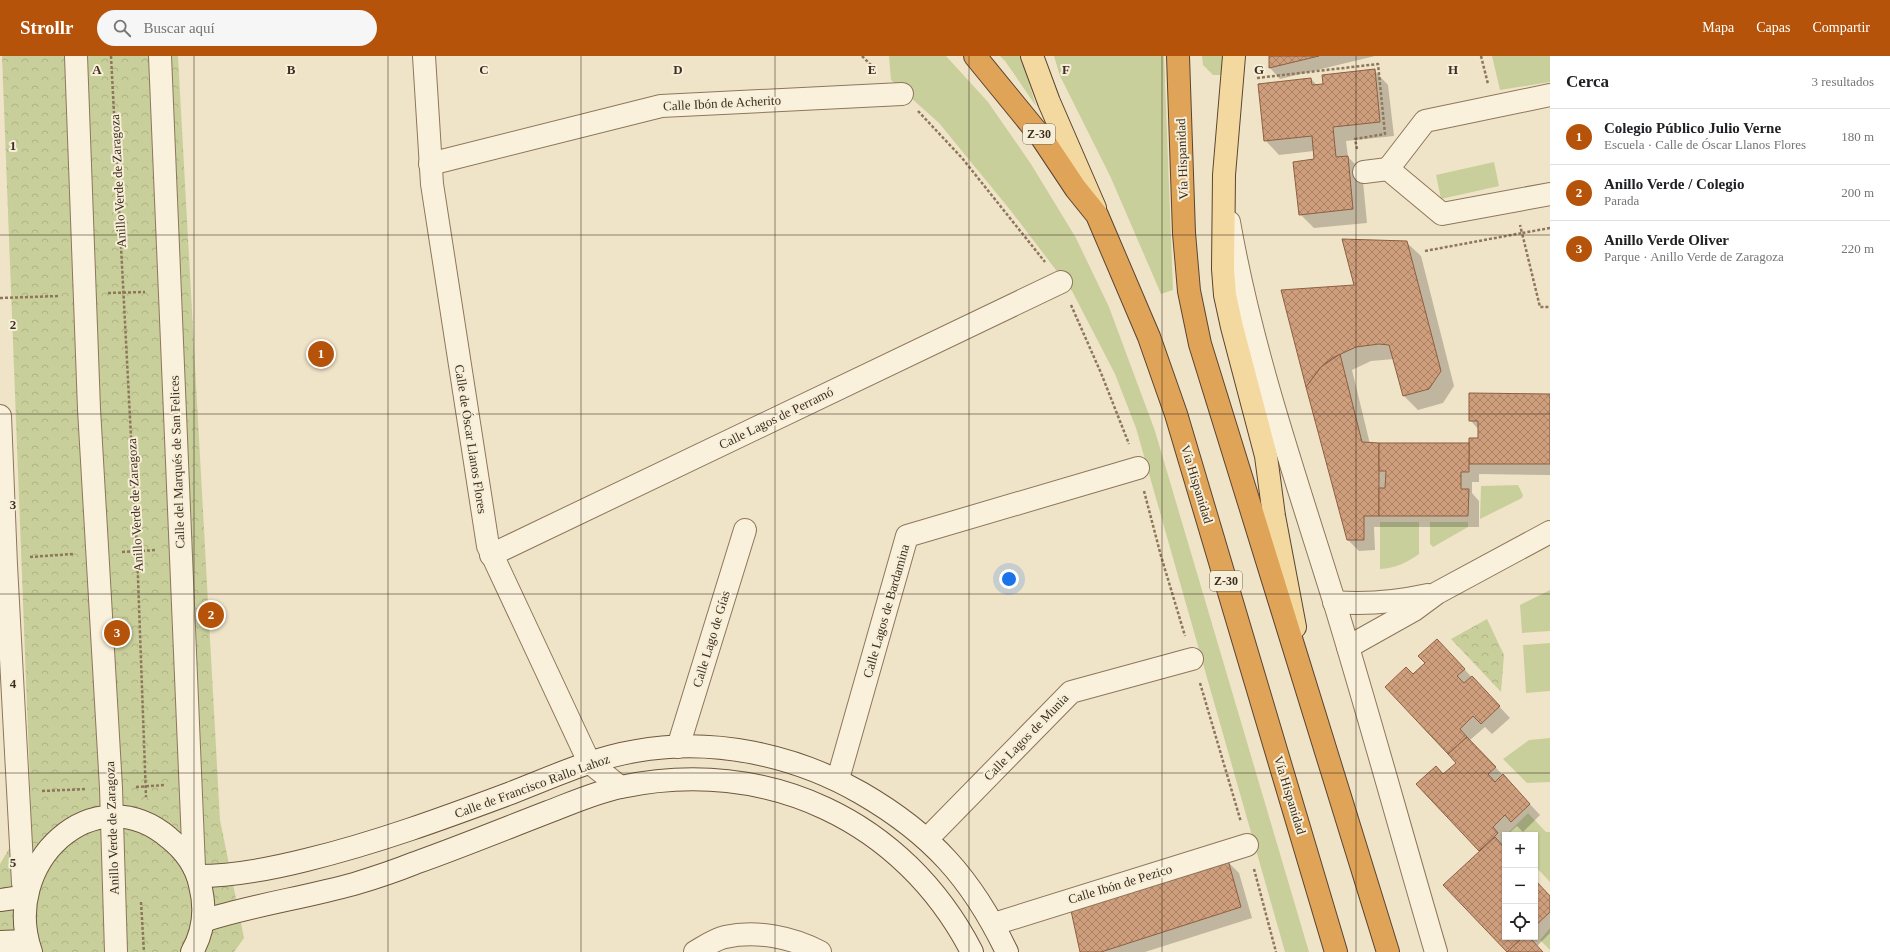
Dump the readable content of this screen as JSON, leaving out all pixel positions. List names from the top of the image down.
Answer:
{
  "streets": {
    "highway": ["Z-30", "Vía Hispanidad"],
    "street": [
      "Calle Ibón de Acherito",
      "Anillo Verde de Zaragoza",
      "Calle Lagos de Perramó",
      "Calle de Óscar Llanos Flores",
      "Calle del Marqués de San Felices",
      "Calle Lagos de Bardamina",
      "Calle Lago de Gías",
      "Calle Lagos de Munia",
      "Calle de Francisco Rallo Lahoz",
      "Calle Ibón de Pezico"
    ]
  },
  "crossings": [
    ["Calle Ibón de Acherito", "Calle de Óscar Llanos Flores"],
    ["Z-30", "Vía Hispanidad"],
    ["Calle Lagos de Perramó", "Calle de Óscar Llanos Flores"],
    ["Calle de Óscar Llanos Flores", "Calle de Francisco Rallo Lahoz"],
    ["Calle del Marqués de San Felices", "Calle de Francisco Rallo Lahoz"],
    ["Calle Lagos de Bardamina", "Calle de Francisco Rallo Lahoz"],
    ["Calle Lago de Gías", "Calle de Francisco Rallo Lahoz"],
    ["Calle Lagos de Munia", "Calle de Francisco Rallo Lahoz"],
    ["Calle de Francisco Rallo Lahoz", "Calle Ibón de Pezico"]
  ],
  "page": {
    "header": "Strollr",
    "search": "Buscar aquí",
    "nav": ["Mapa", "Capas", "Compartir"],
    "heading": ["Cerca", "3 resultados"],
    "list": [
      {
        "mark": "1",
        "name": "Colegio Público Julio Verne",
        "note": "Escuela · Calle de Óscar Llanos Flores",
        "value": "180 m"
      },
      {
        "mark": "2",
        "name": "Anillo Verde / Colegio",
        "note": "Parada",
        "value": "200 m"
      },
      {
        "mark": "3",
        "name": "Anillo Verde Oliver",
        "note": "Parque · Anillo Verde de Zaragoza",
        "value": "220 m"
      }
    ],
    "pins": ["1", "2", "3"],
    "map_buttons": ["+", "−"]
  },
  "grid": {
    "columns": [
      "A",
      "B",
      "C",
      "D",
      "E",
      "F",
      "G",
      "H"
    ],
    "rows": [
      "1",
      "2",
      "3",
      "4",
      "5"
    ]
  }
}
